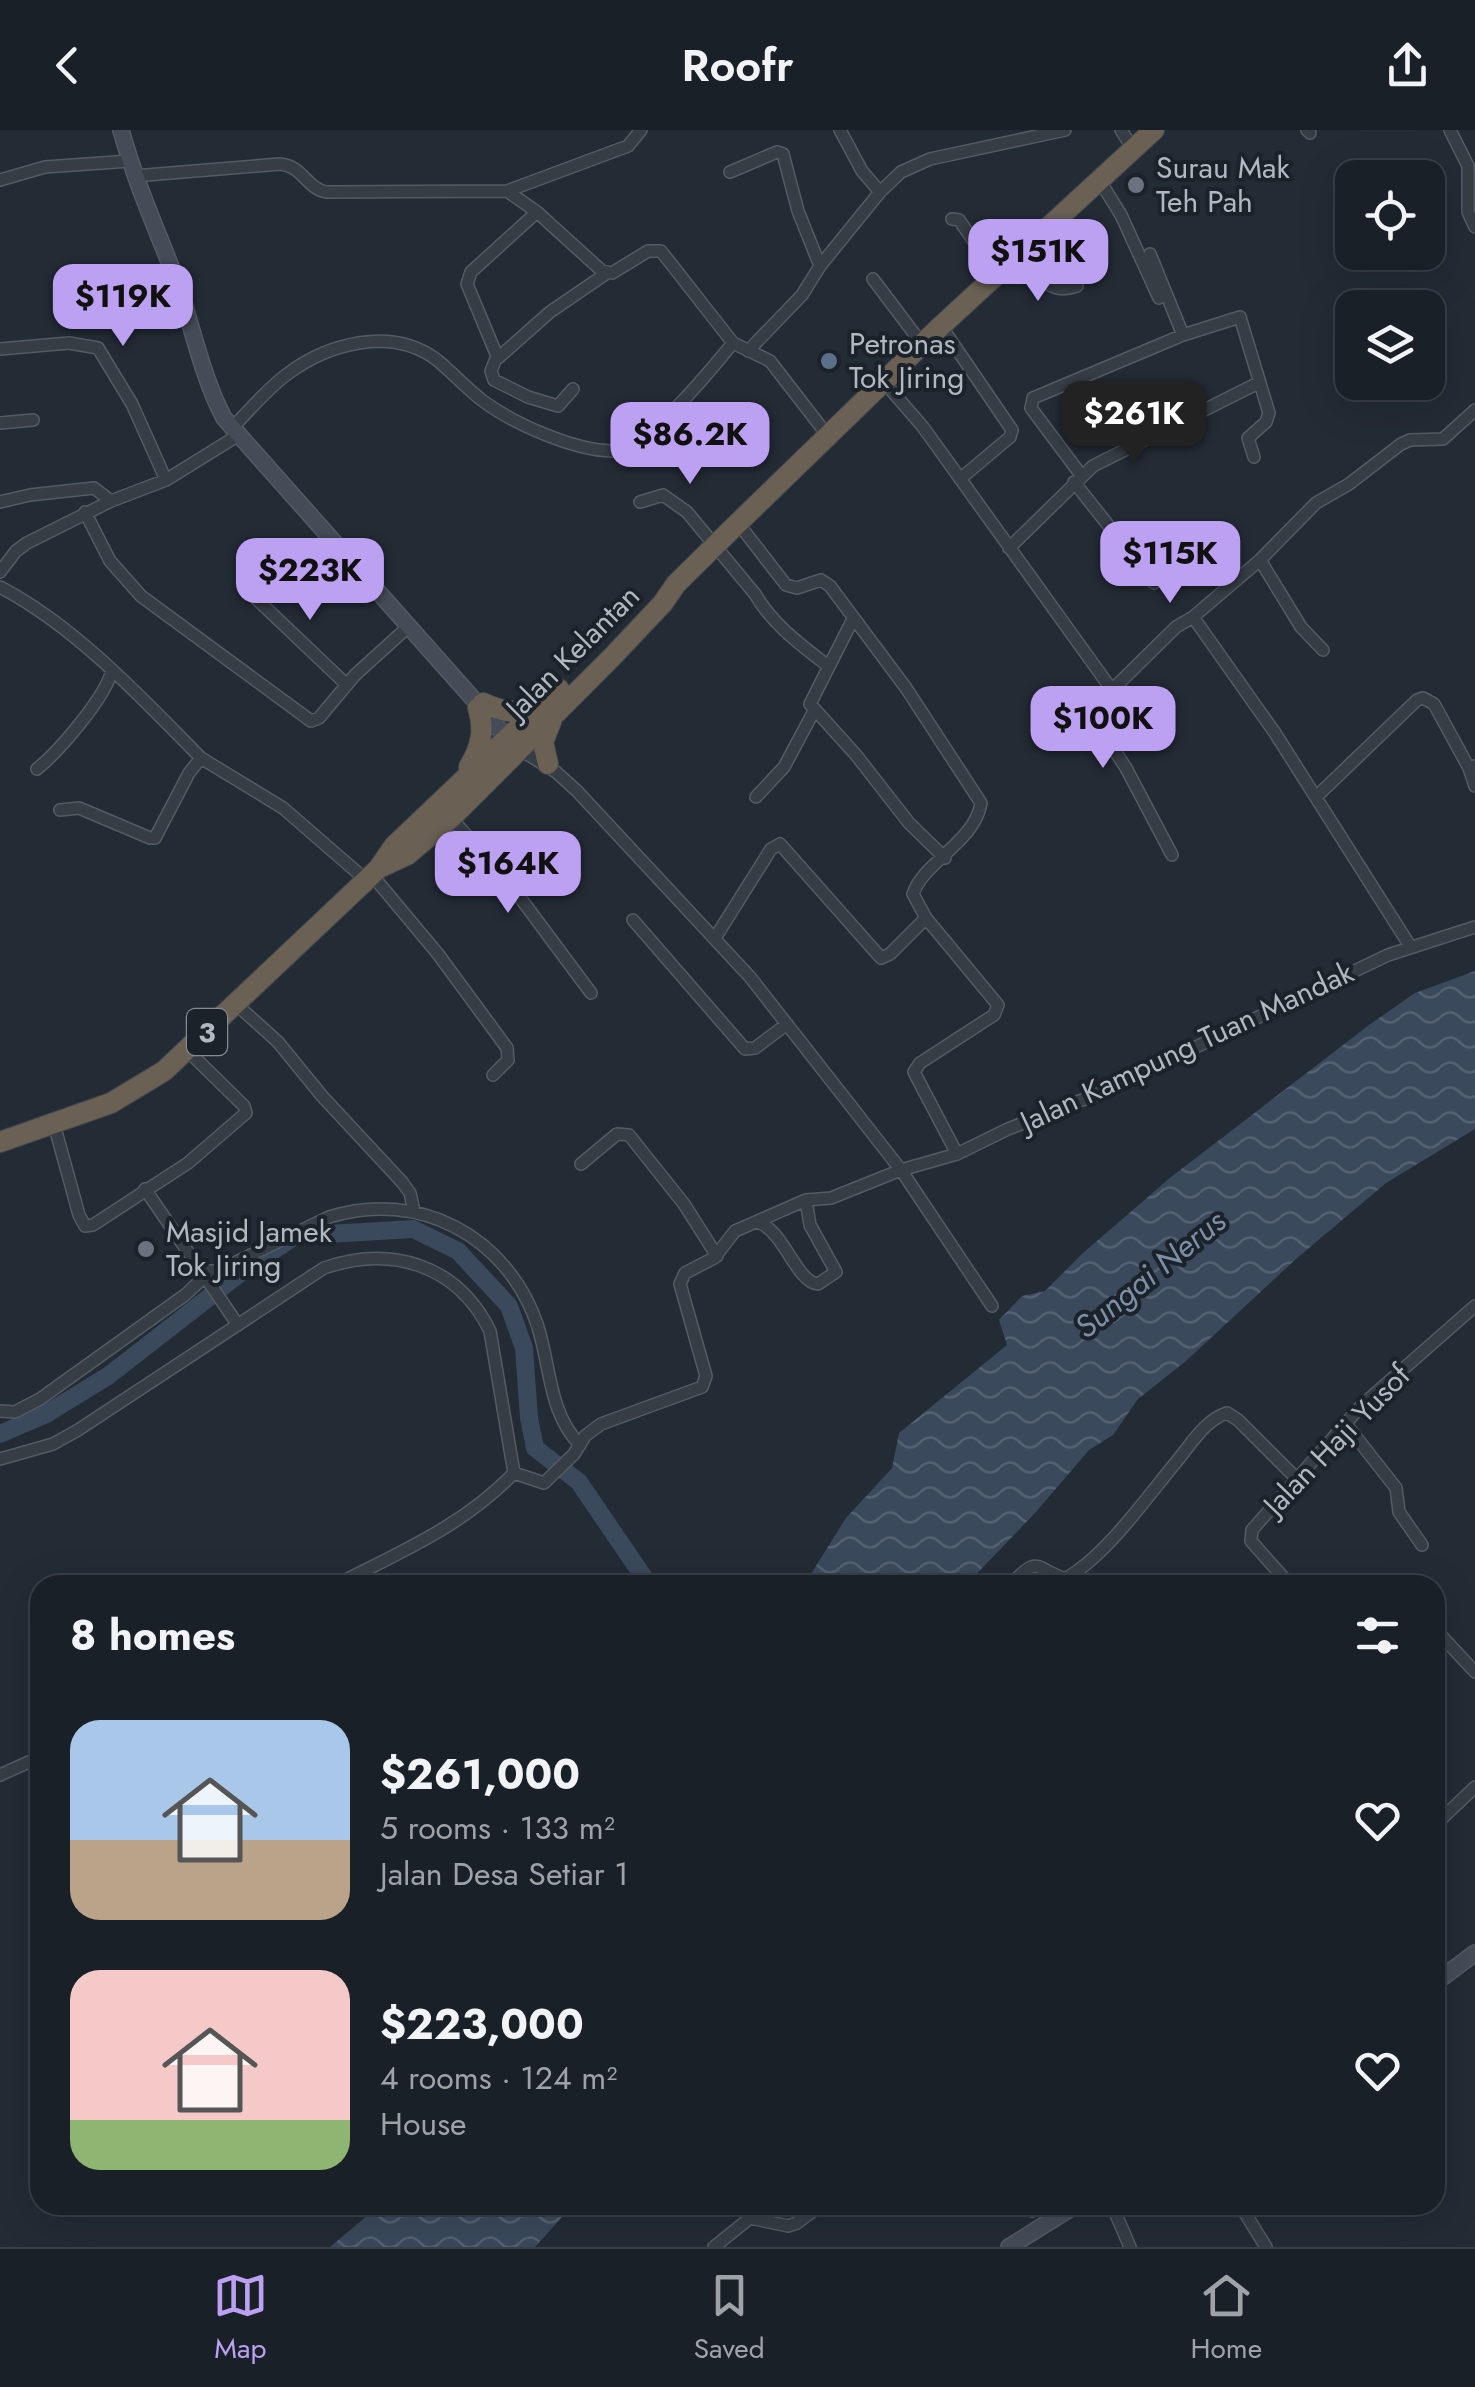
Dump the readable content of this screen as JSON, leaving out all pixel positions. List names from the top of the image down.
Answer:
{
  "streets": {
    "highway": ["Jalan Kelantan", "3"],
    "street": ["Jalan Kampung Tuan Mandak", "Jalan Haji Yusof"]
  },
  "crossings": [
    ["Jalan Kelantan", "3"]
  ],
  "water": ["Sungai Nerus"],
  "places": ["Surau Mak Teh Pah", "Petronas Tok Jiring", "Masjid Jamek Tok Jiring"],
  "page": {
    "header": "Roofr",
    "price": [
      "$151K",
      "$119K",
      "$261K",
      "$86.2K",
      "$115K",
      "$223K",
      "$100K",
      "$164K"
    ],
    "heading": "8 homes",
    "list": [
      {
        "name": "$261,000",
        "note": "5 rooms · 133 m² · Jalan Desa Setiar 1"
      },
      {
        "name": "$223,000",
        "note": "4 rooms · 124 m² · House"
      }
    ],
    "tabs": ["Map", "Saved", "Home"]
  }
}
